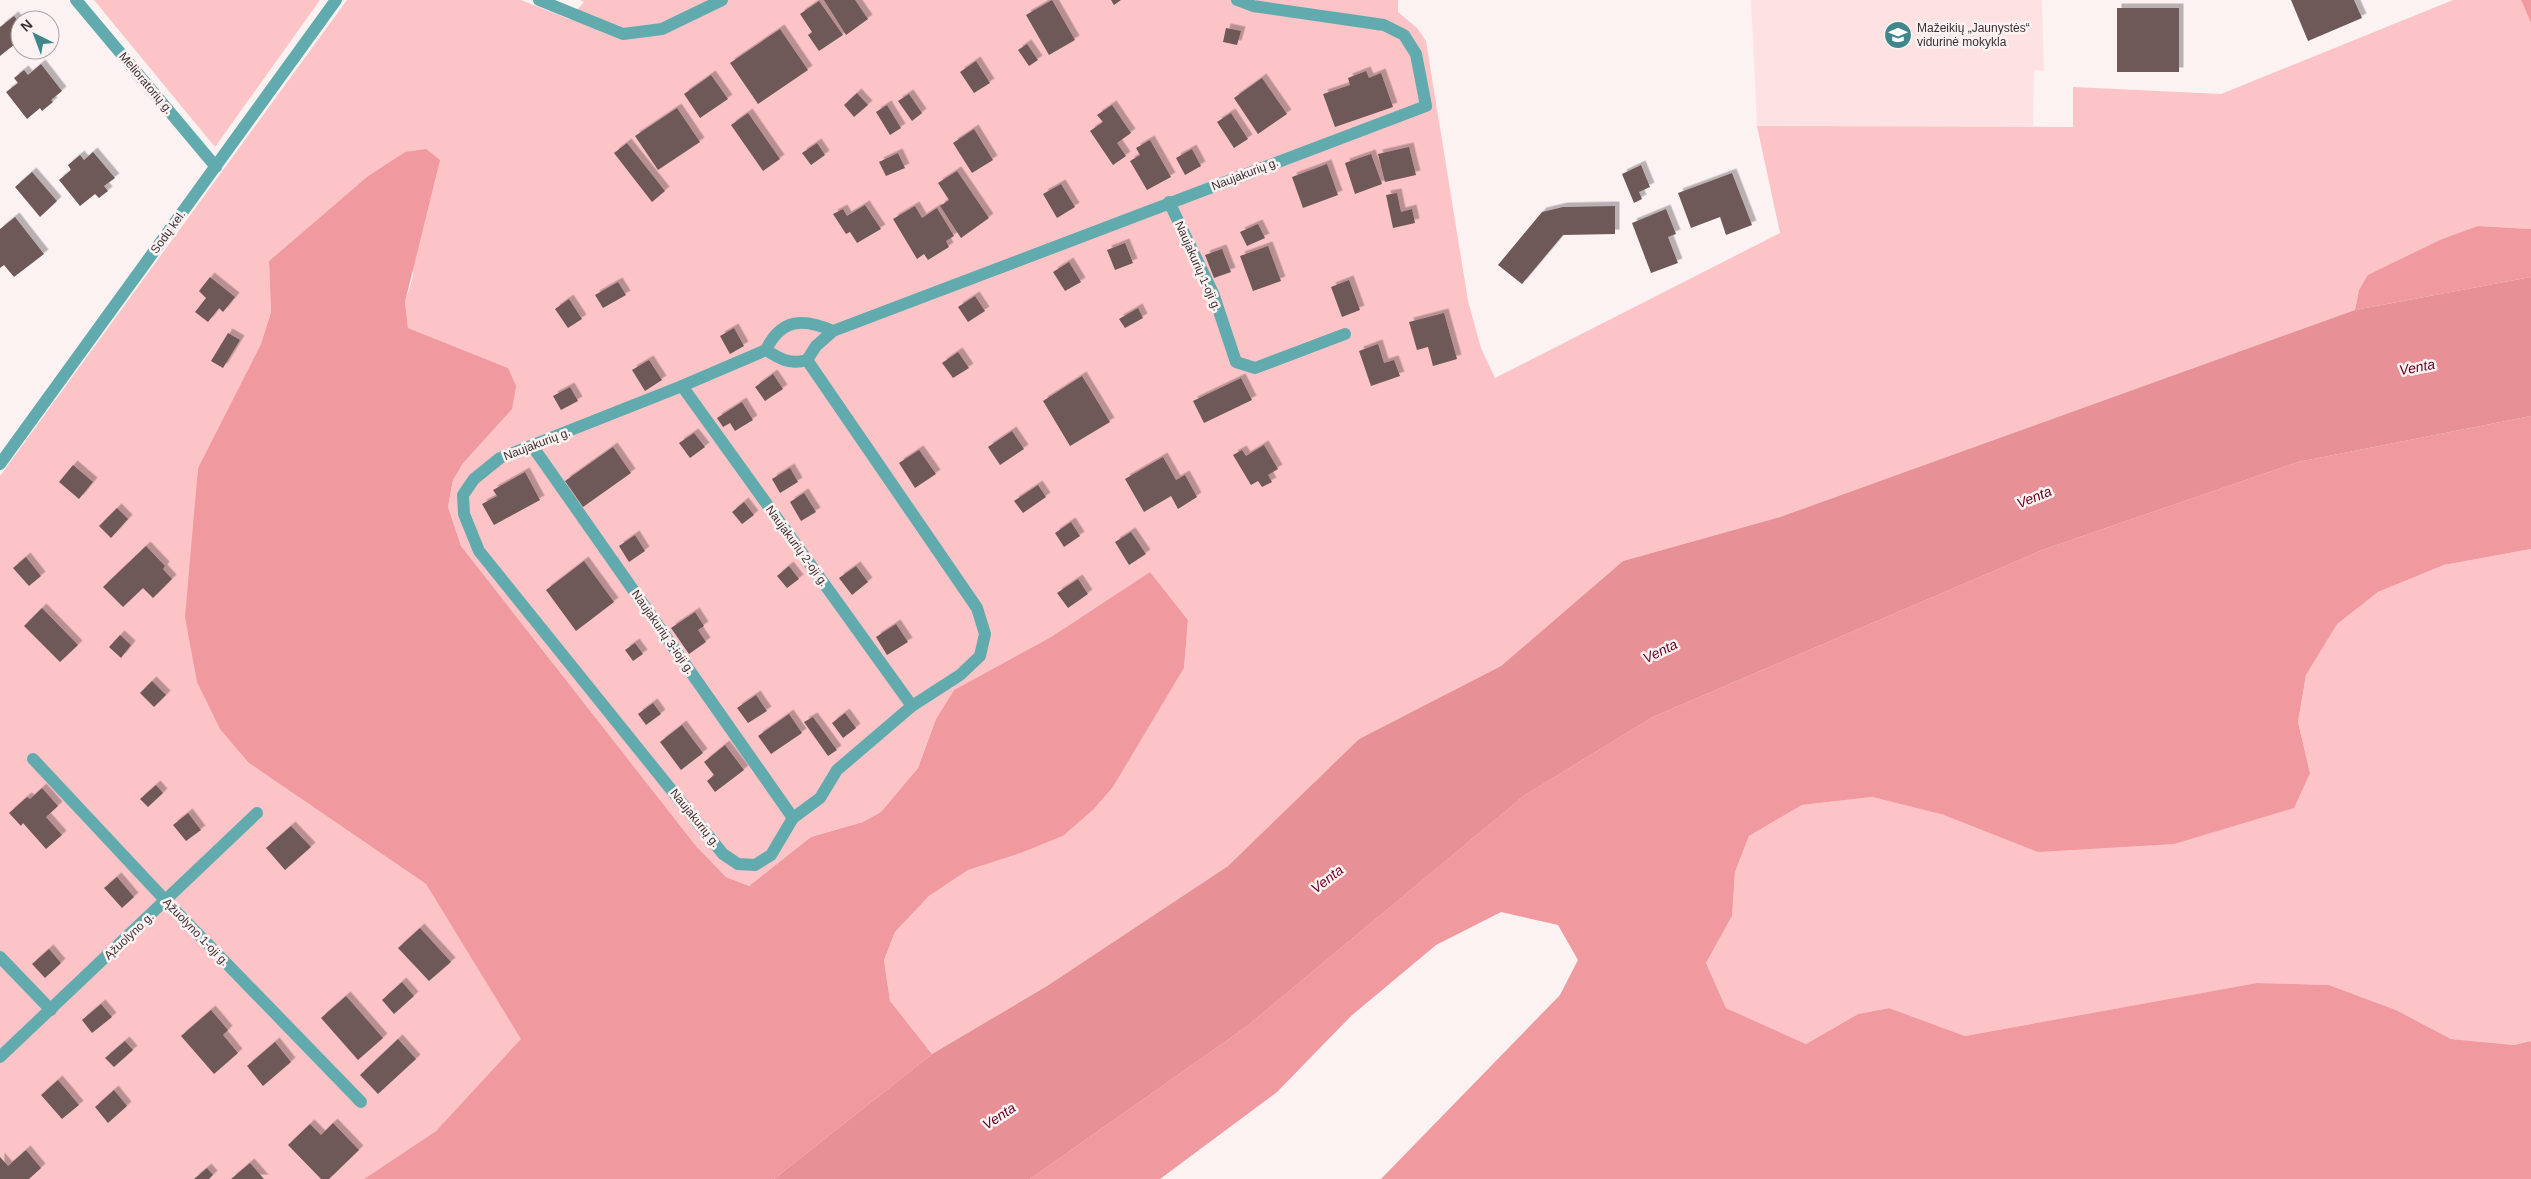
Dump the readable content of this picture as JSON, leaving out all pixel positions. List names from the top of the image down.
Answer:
{
  "streets": {
    "street": [
      "Melioratorių g.",
      "Naujakurių g.",
      "Sodų kel.",
      "Naujakurių 1-oji g.",
      "Naujakurių 2-oji g.",
      "Naujakurių 3-ioji g.",
      "Ąžuolyno 1-oji g.",
      "Ąžuolyno g."
    ]
  },
  "crossings": [
    ["Melioratorių g.", "Sodų kel."],
    ["Naujakurių g.", "Naujakurių 1-oji g."],
    ["Naujakurių g.", "Naujakurių 2-oji g."],
    ["Naujakurių g.", "Naujakurių 3-ioji g."],
    ["Ąžuolyno 1-oji g.", "Ąžuolyno g."]
  ],
  "water": ["Venta"],
  "places": {
    "school or university": ["Mažeikių „Jaunystės“ vidurinė mokykla"]
  },
  "north": "top left"
}
